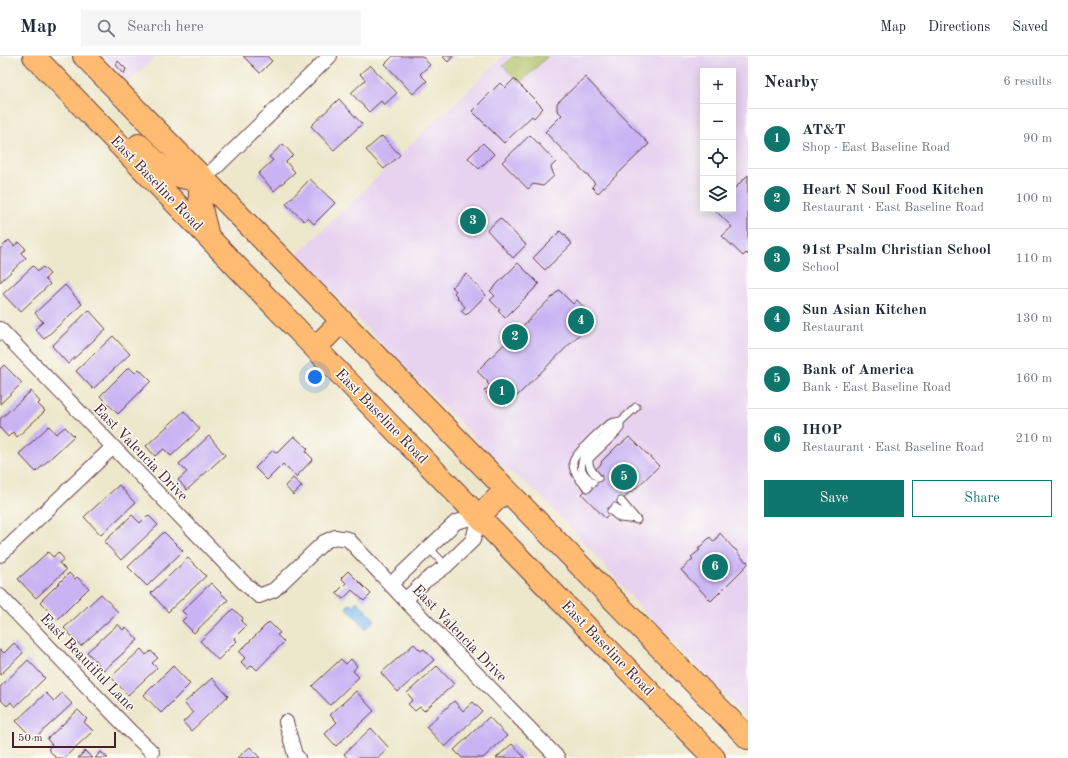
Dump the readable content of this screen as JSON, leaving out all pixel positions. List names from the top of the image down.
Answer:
{
  "streets": {
    "main road": ["East Baseline Road"],
    "street": ["East Valencia Drive", "East Beautiful Lane"]
  },
  "scale_bar": "50 m",
  "page": {
    "header": "Map",
    "search": "Search here",
    "nav": ["Map", "Directions", "Saved"],
    "heading": ["Nearby", "6 results"],
    "map_buttons": ["+", "−"],
    "list": [
      {
        "mark": "1",
        "name": "AT&T",
        "note": "Shop · East Baseline Road",
        "value": "90 m"
      },
      {
        "mark": "2",
        "name": "Heart N Soul Food Kitchen",
        "note": "Restaurant · East Baseline Road",
        "value": "100 m"
      },
      {
        "mark": "3",
        "name": "91st Psalm Christian School",
        "note": "School",
        "value": "110 m"
      },
      {
        "mark": "4",
        "name": "Sun Asian Kitchen",
        "note": "Restaurant",
        "value": "130 m"
      },
      {
        "mark": "5",
        "name": "Bank of America",
        "note": "Bank · East Baseline Road",
        "value": "160 m"
      },
      {
        "mark": "6",
        "name": "IHOP",
        "note": "Restaurant · East Baseline Road",
        "value": "210 m"
      }
    ],
    "pins": [
      "3",
      "4",
      "2",
      "1",
      "5",
      "6"
    ],
    "buttons": ["Save", "Share"],
    "scale": "50 m"
  }
}
